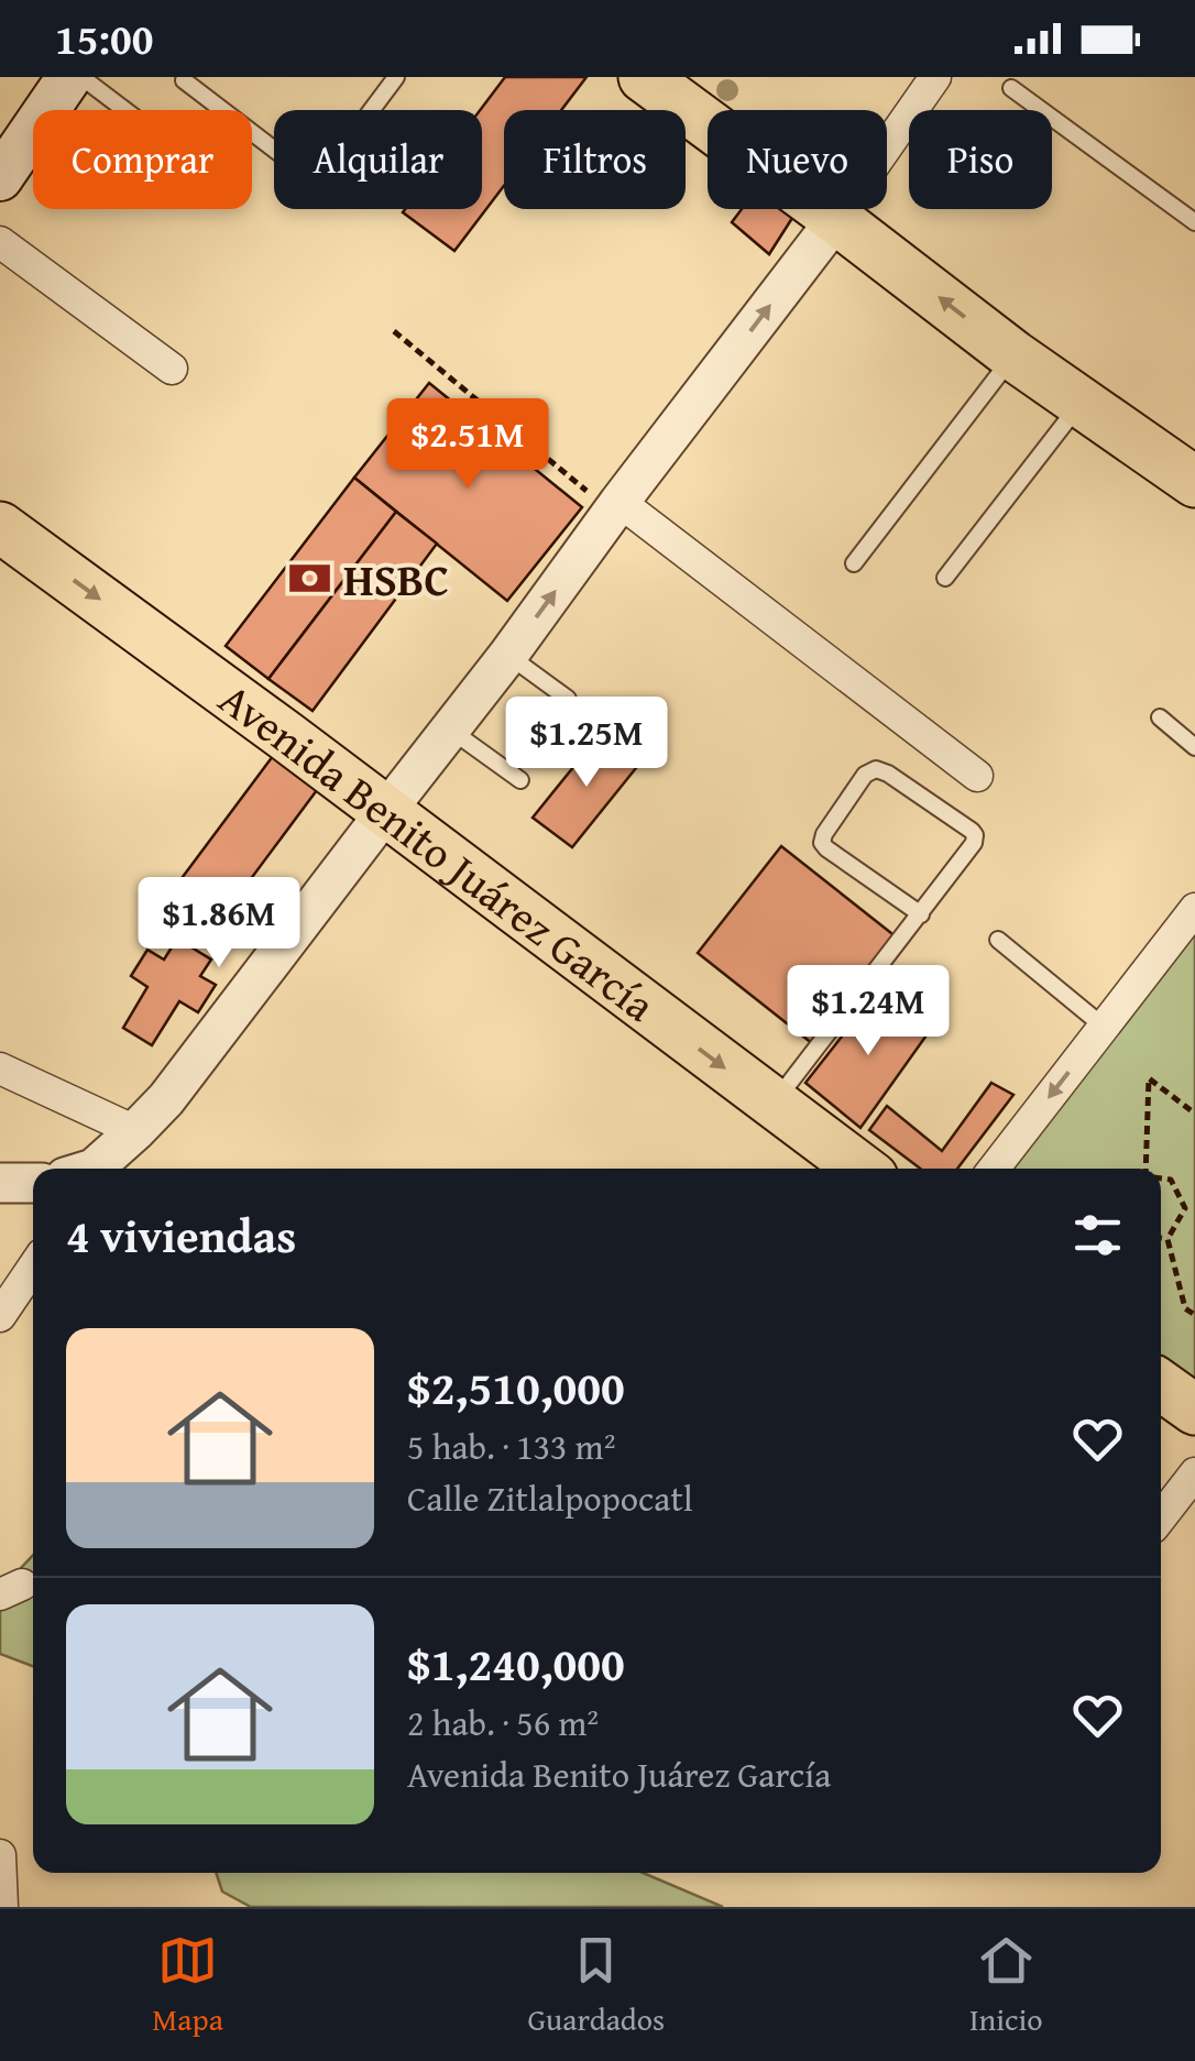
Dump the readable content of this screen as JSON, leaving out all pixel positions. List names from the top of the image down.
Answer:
{
  "streets": {
    "main road": ["Avenida Benito Juárez García"]
  },
  "one_way": ["Avenida Benito Juárez García"],
  "places": {
    "bank": ["HSBC"]
  },
  "page": {
    "status": "15:00",
    "chip": [
      "Comprar",
      "Alquilar",
      "Filtros",
      "Nuevo",
      "Piso"
    ],
    "price": [
      "$2.51M",
      "$1.25M",
      "$1.86M",
      "$1.24M"
    ],
    "heading": "4 viviendas",
    "list": [
      {
        "name": "$2,510,000",
        "note": "5 hab. · 133 m² · Calle Zitlalpopocatl"
      },
      {
        "name": "$1,240,000",
        "note": "2 hab. · 56 m² · Avenida Benito Juárez García"
      }
    ],
    "tabs": ["Mapa", "Guardados", "Inicio"]
  }
}
